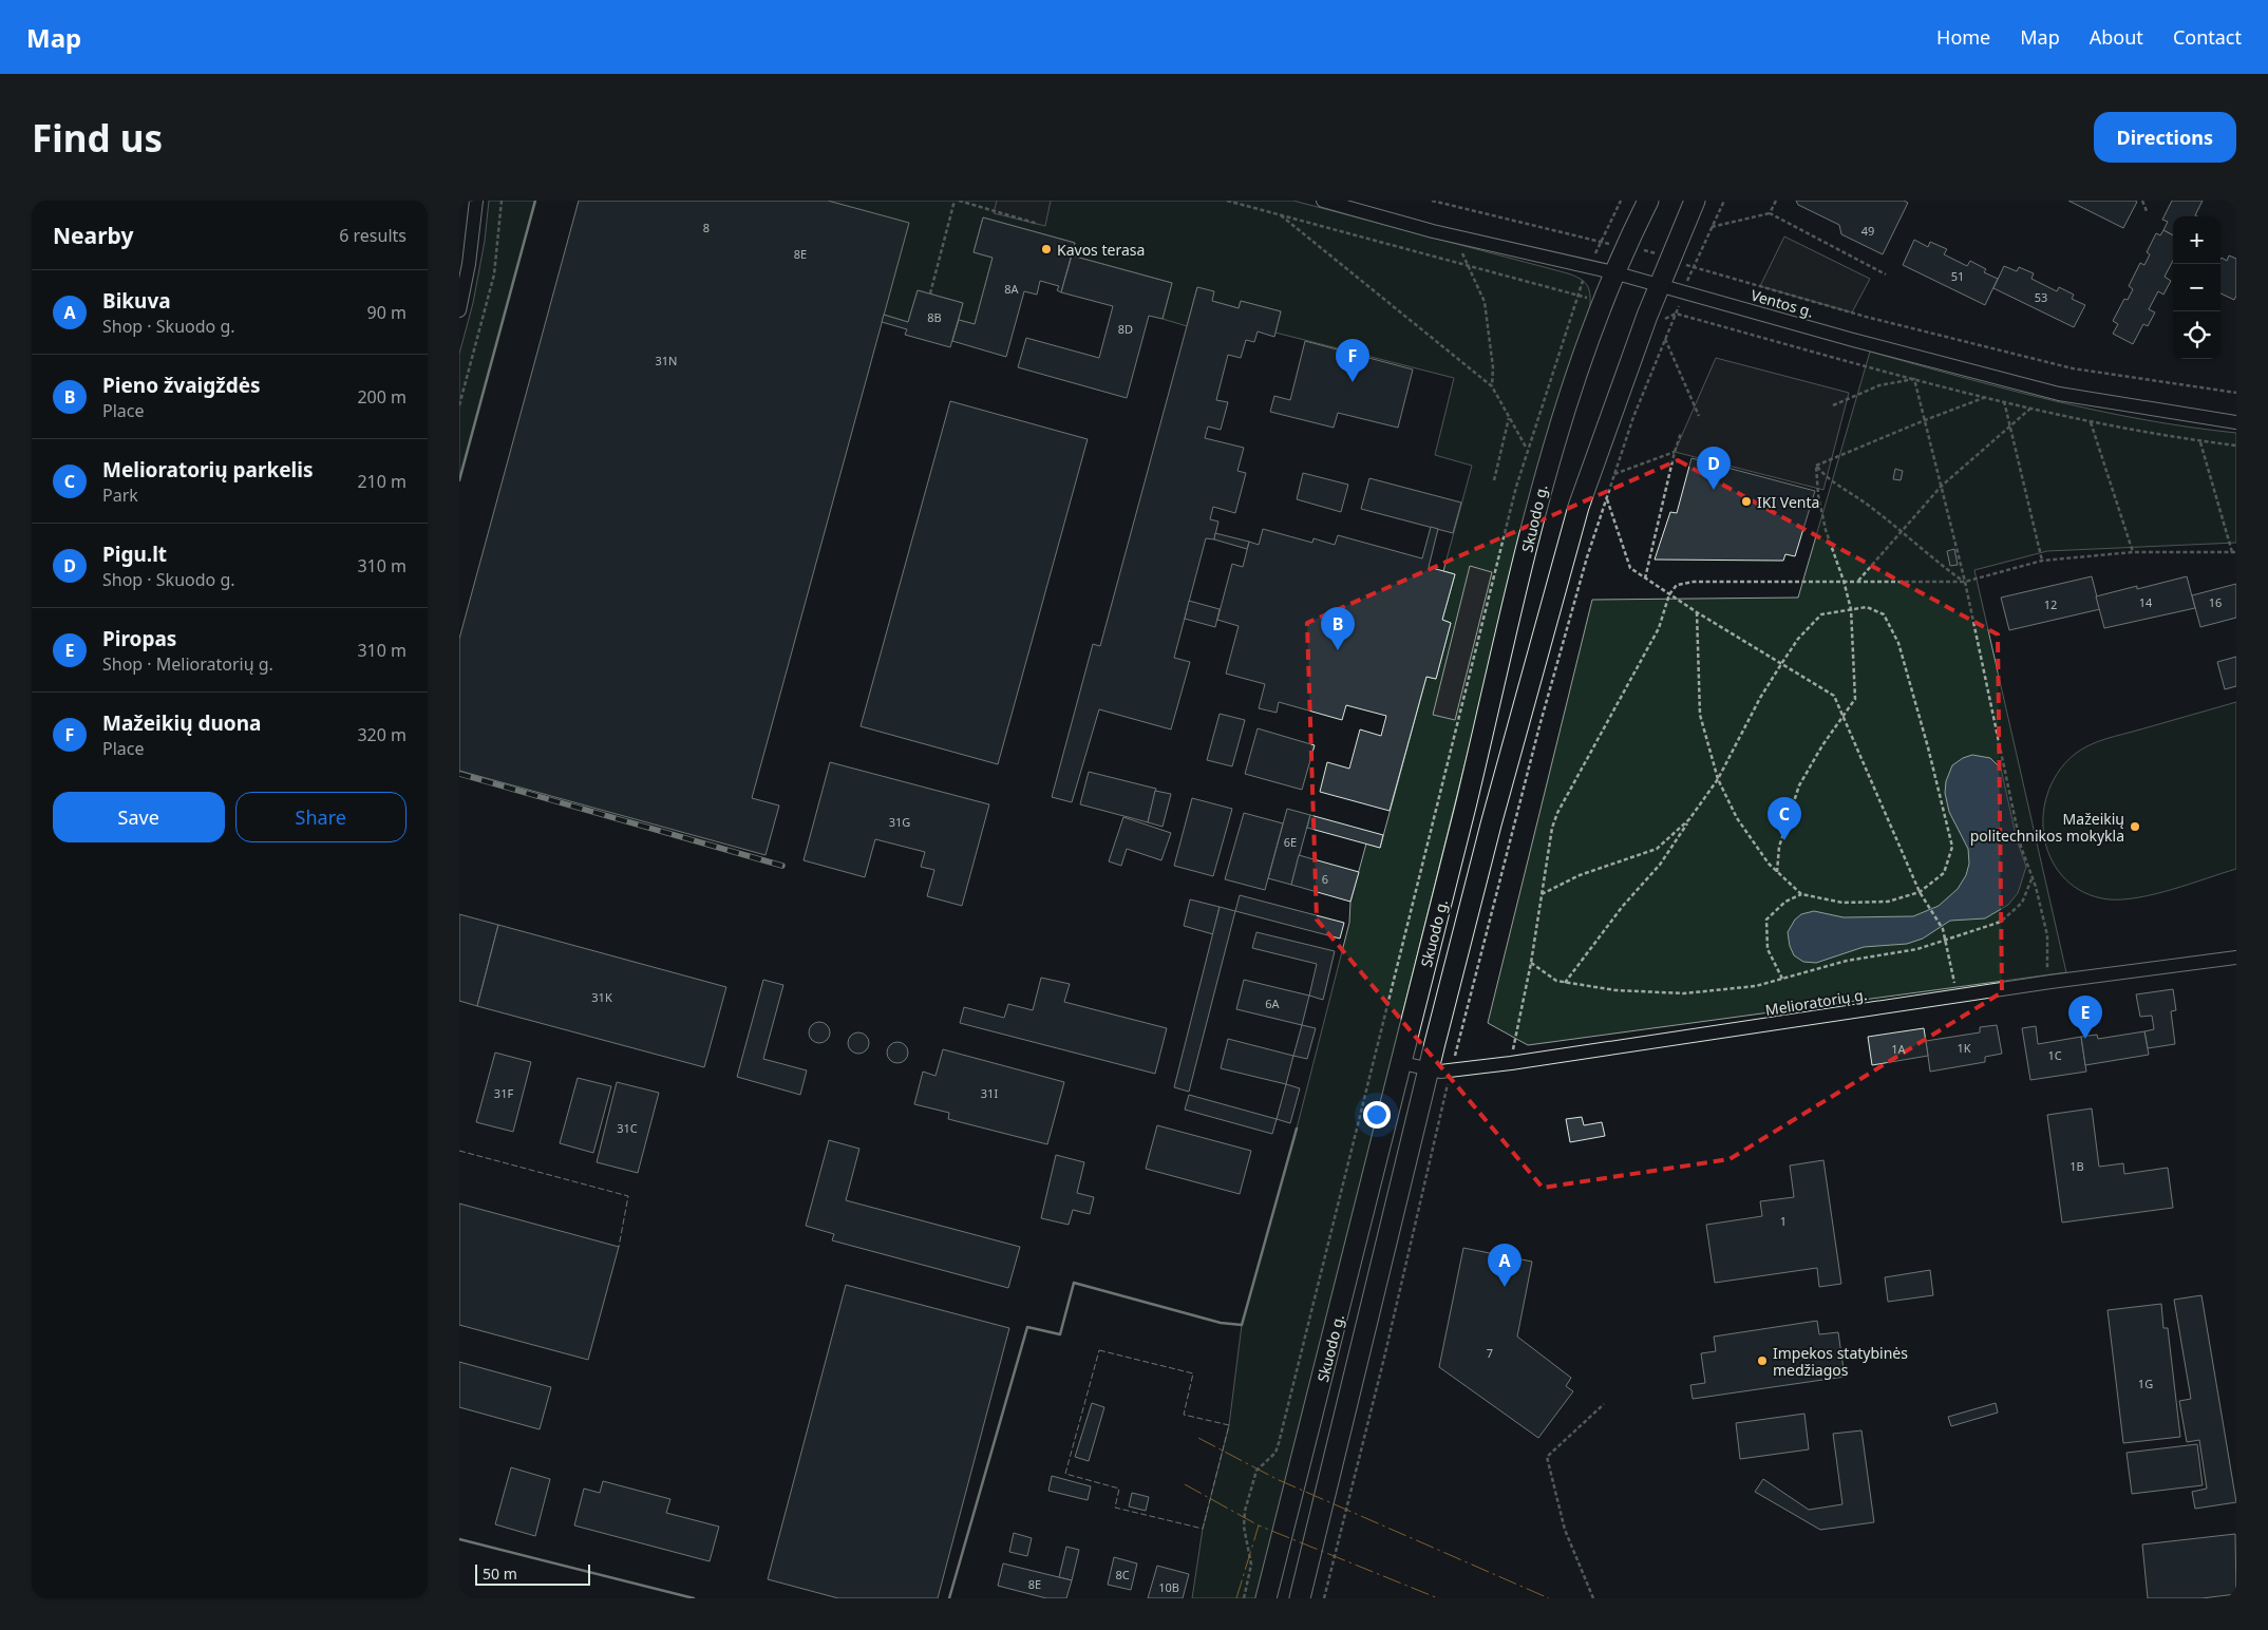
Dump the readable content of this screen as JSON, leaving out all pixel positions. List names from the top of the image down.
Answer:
{
  "streets": {
    "main road": ["Skuodo g."],
    "street": ["Ventos g.", "Melioratorių g."]
  },
  "crossings": [
    ["Ventos g.", "Skuodo g."],
    ["Skuodo g.", "Melioratorių g."]
  ],
  "places": [
    "Kavos terasa",
    "IKI Venta",
    "Mažeikių politechnikos mokykla",
    "Impekos statybinės medžiagos"
  ],
  "house_numbers": [
    "8",
    "49",
    "8E",
    "51",
    "8A",
    "53",
    "8B",
    "8D",
    "31N",
    "14",
    "16",
    "12",
    "31G",
    "6E",
    "6",
    "31K",
    "6A",
    "1K",
    "1A",
    "1C",
    "31F",
    "31I",
    "31C",
    "1B",
    "1",
    "7",
    "1G",
    "8C",
    "8E",
    "10B"
  ],
  "scale_bar": "50 m",
  "page": {
    "header": "Map",
    "nav": [
      "Home",
      "Map",
      "About",
      "Contact"
    ],
    "buttons": [
      "Directions",
      ["Save", "Share"]
    ],
    "title": "Find us",
    "heading": ["Nearby", "6 results"],
    "map_buttons": ["+", "−"],
    "list": [
      {
        "mark": "A",
        "name": "Bikuva",
        "note": "Shop · Skuodo g.",
        "value": "90 m"
      },
      {
        "mark": "B",
        "name": "Pieno žvaigždės",
        "note": "Place",
        "value": "200 m"
      },
      {
        "mark": "C",
        "name": "Melioratorių parkelis",
        "note": "Park",
        "value": "210 m"
      },
      {
        "mark": "D",
        "name": "Pigu.lt",
        "note": "Shop · Skuodo g.",
        "value": "310 m"
      },
      {
        "mark": "E",
        "name": "Piropas",
        "note": "Shop · Melioratorių g.",
        "value": "310 m"
      },
      {
        "mark": "F",
        "name": "Mažeikių duona",
        "note": "Place",
        "value": "320 m"
      }
    ],
    "pins": [
      "F",
      "D",
      "B",
      "C",
      "E",
      "A"
    ],
    "scale": "50 m"
  }
}
